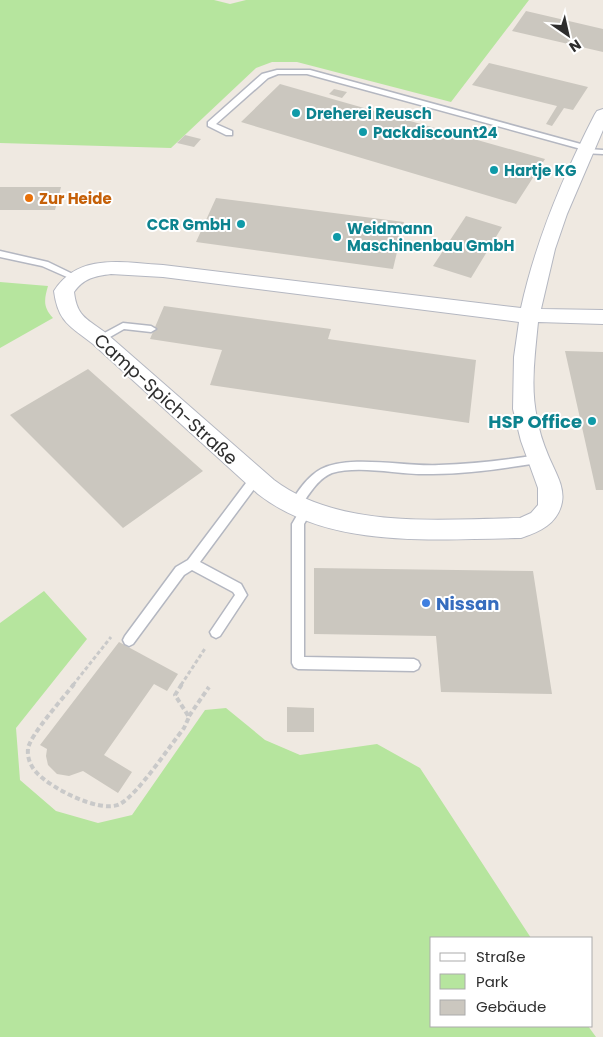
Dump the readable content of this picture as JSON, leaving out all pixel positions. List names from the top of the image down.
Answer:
{
  "streets": {
    "street": ["Camp-Spich-Straße"]
  },
  "places": [
    "Dreherei Reusch",
    "Packdiscount24",
    "Hartje KG",
    "Zur Heide",
    "CCR GmbH",
    "Weidmann Maschinenbau GmbH",
    "HSP Office",
    "Nissan"
  ],
  "legend": ["Straße", "Park", "Gebäude"],
  "north": "bottom right"
}
